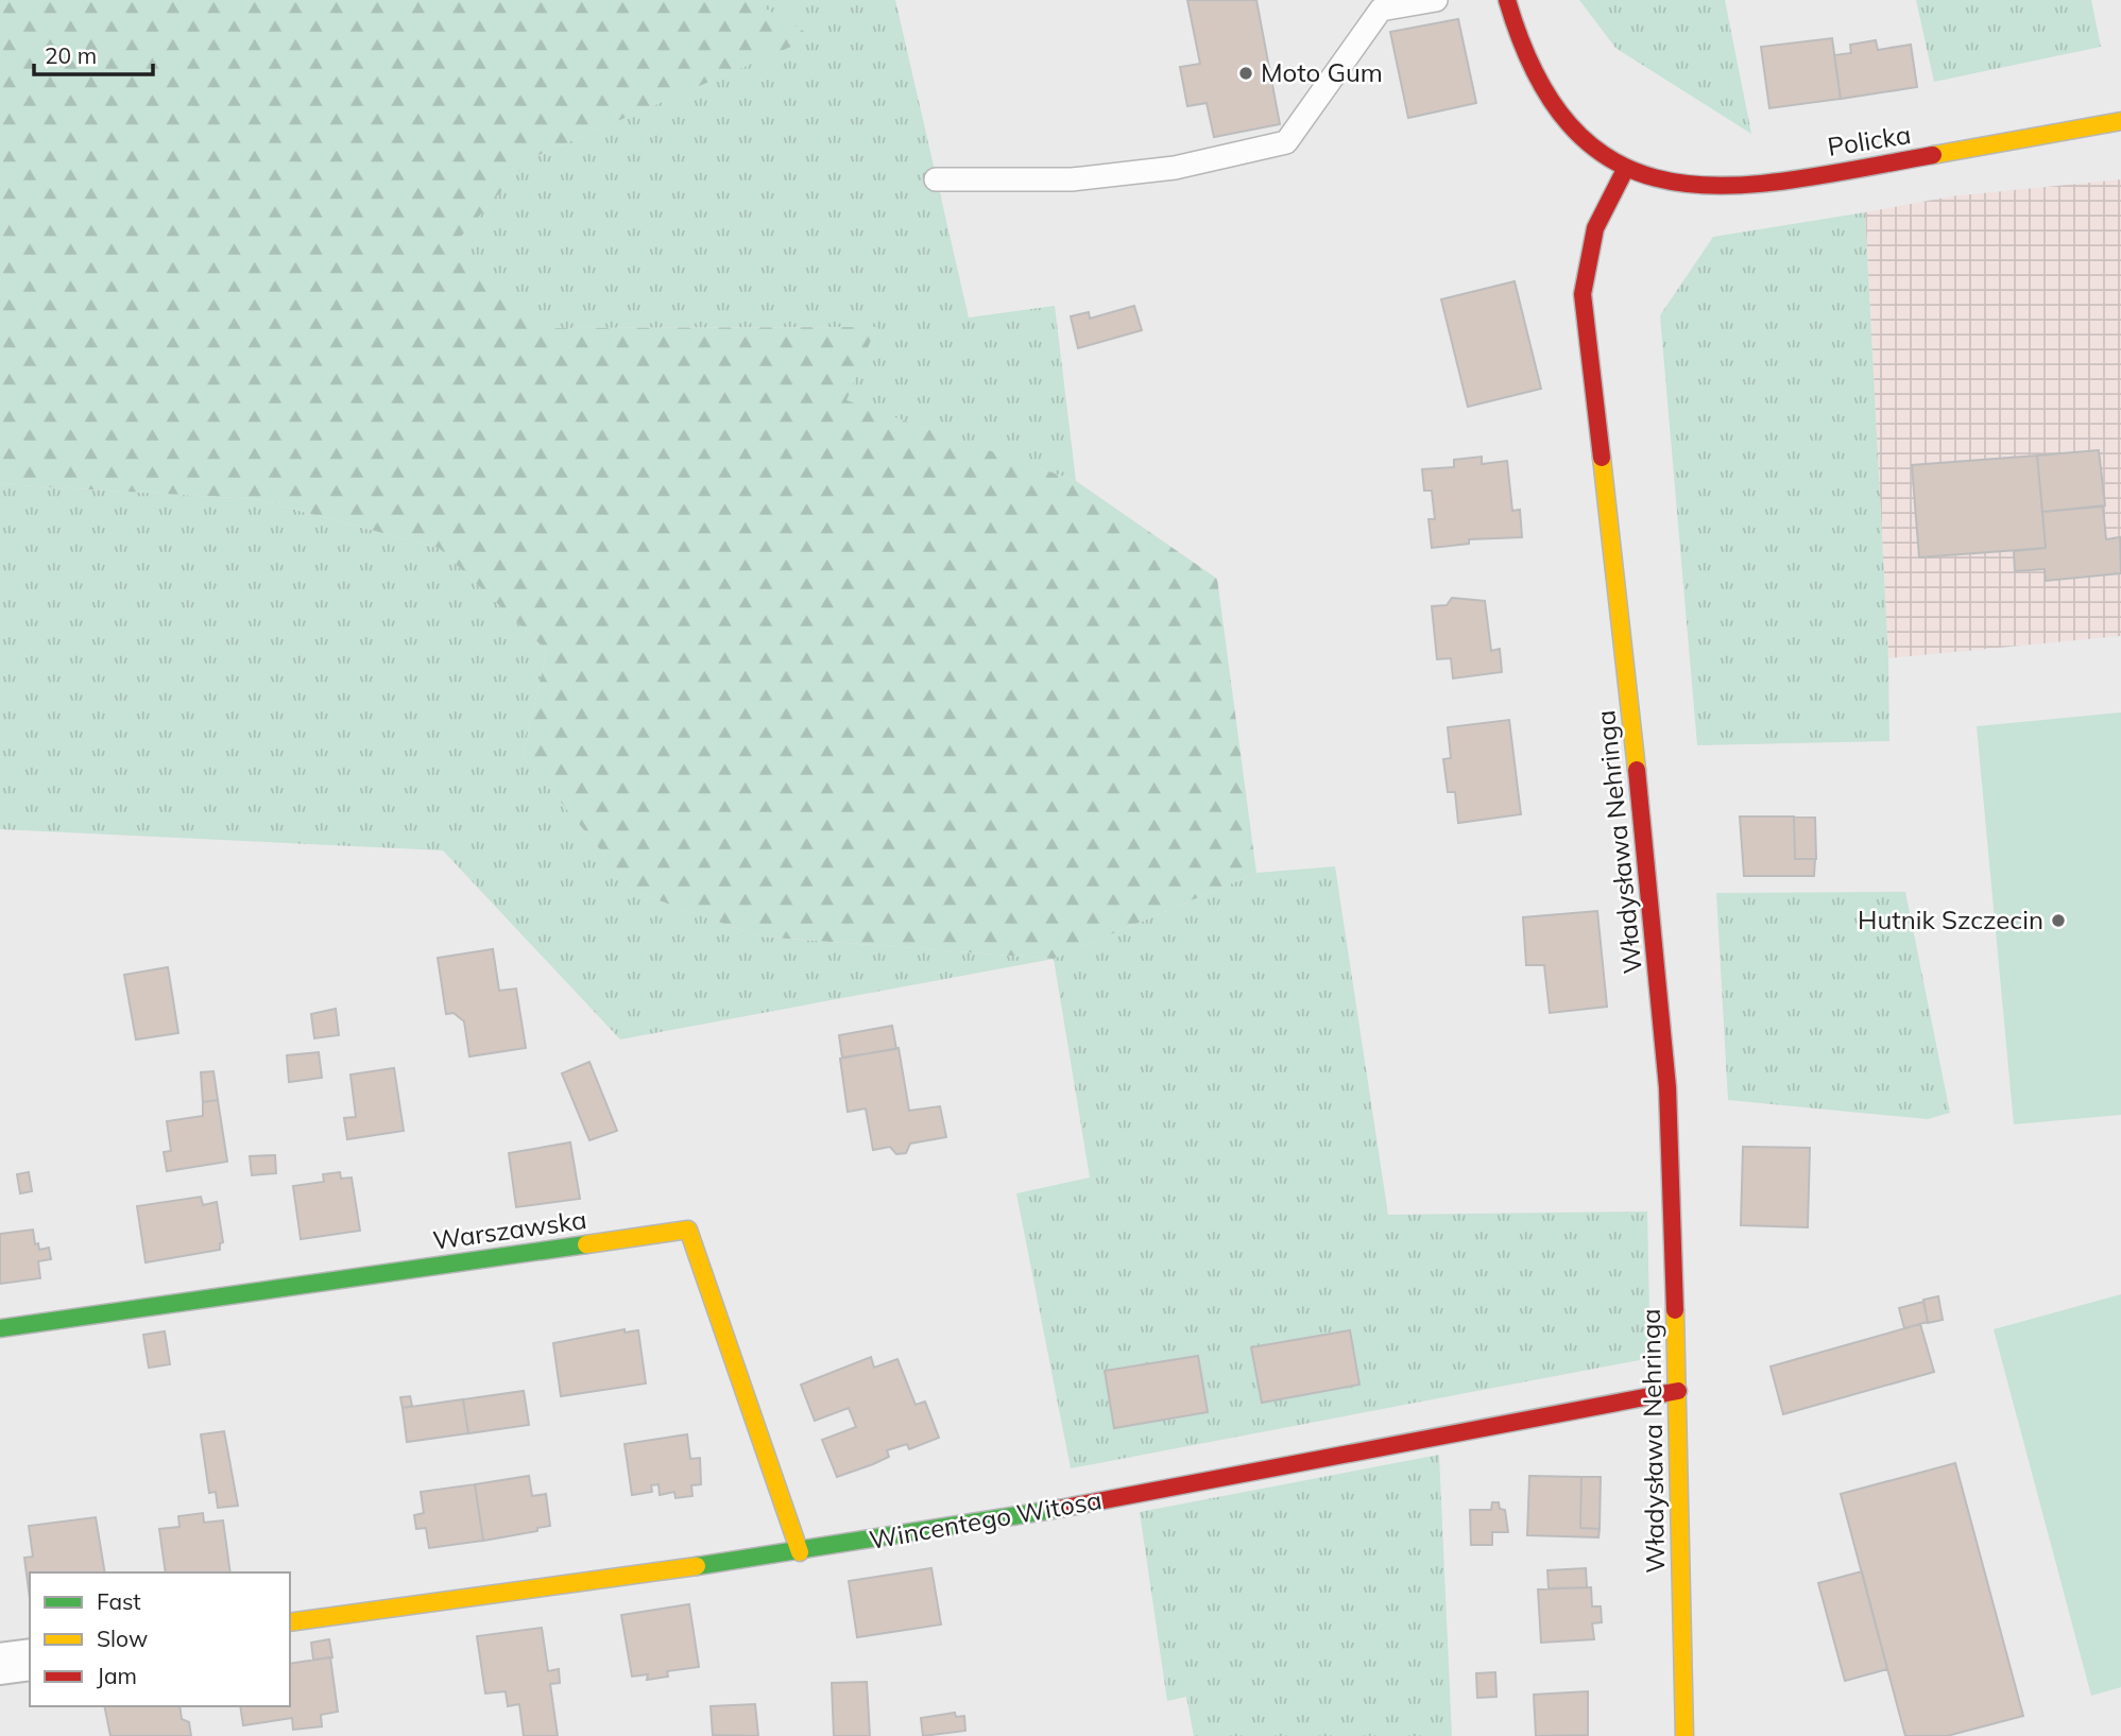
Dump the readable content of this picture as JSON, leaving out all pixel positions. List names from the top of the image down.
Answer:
{
  "streets": {
    "street": [
      "Policka",
      "Władysława Nehringa",
      "Warszawska",
      "Wincentego Witosa"
    ]
  },
  "crossings": [
    ["Policka", "Władysława Nehringa"],
    ["Władysława Nehringa", "Wincentego Witosa"],
    ["Warszawska", "Wincentego Witosa"]
  ],
  "places": ["Moto Gum", "Hutnik Szczecin"],
  "legend": ["Fast", "Slow", "Jam"],
  "scale_bar": "20 m"
}
